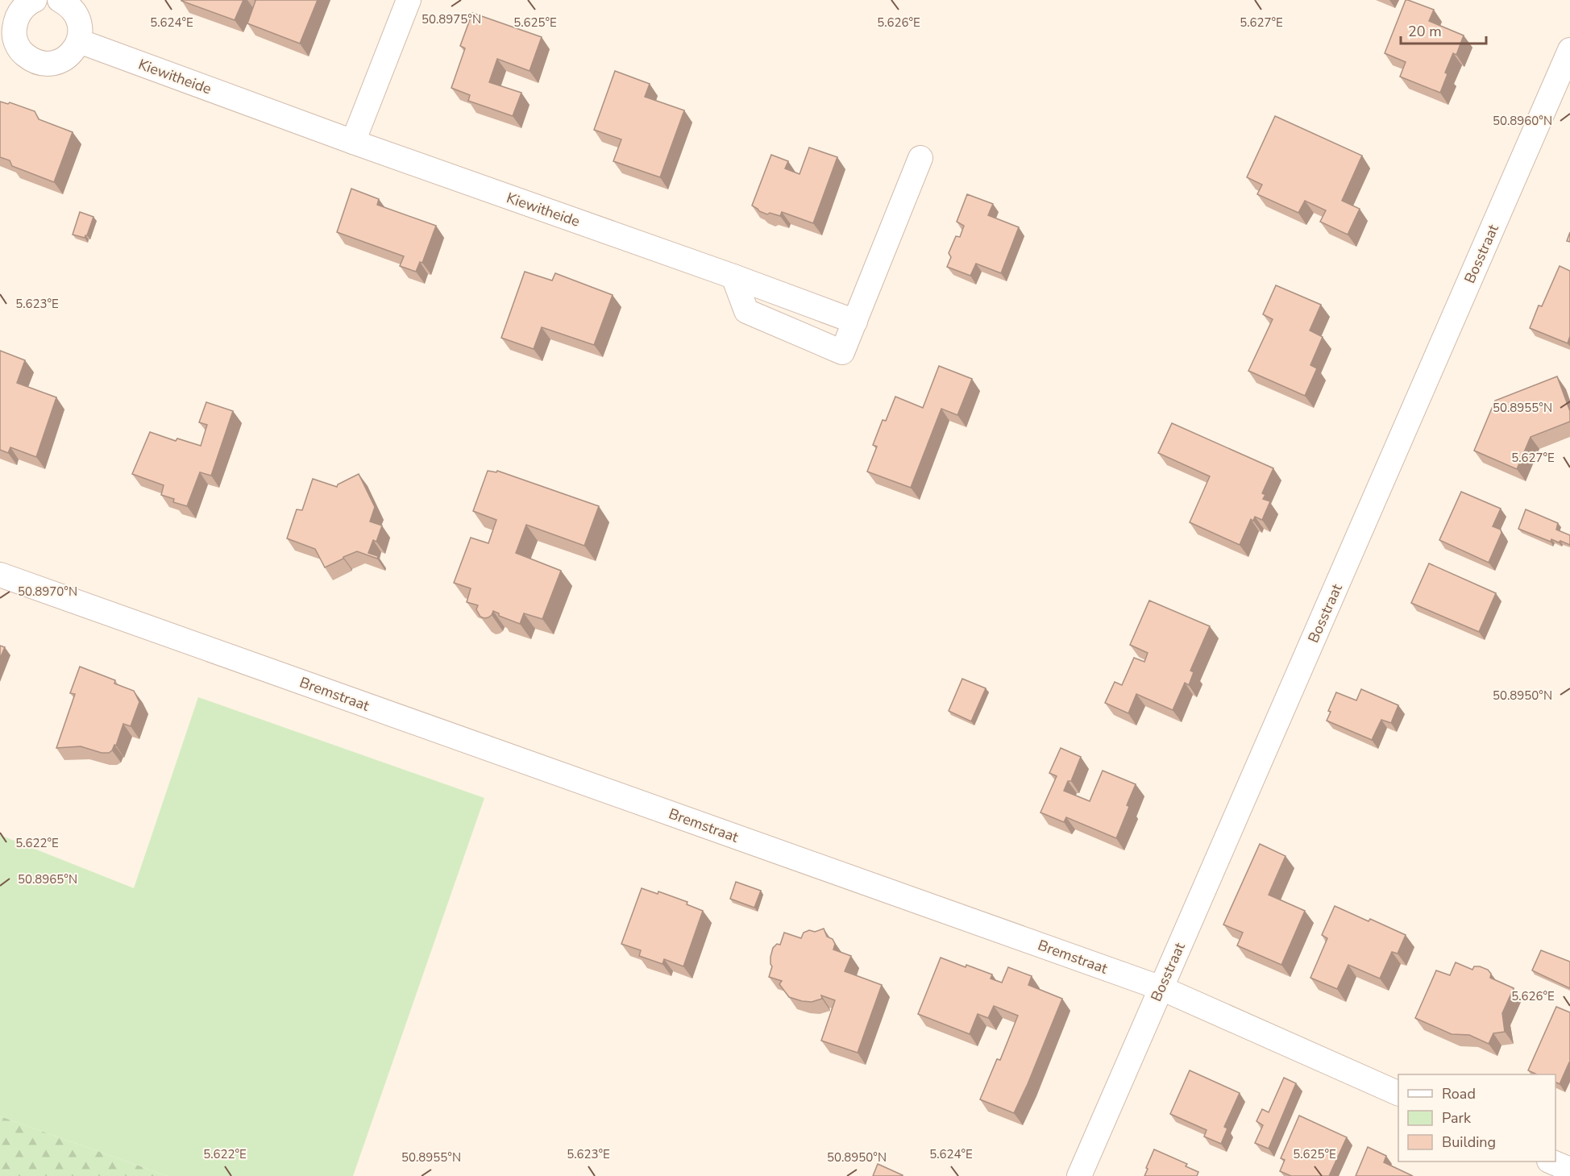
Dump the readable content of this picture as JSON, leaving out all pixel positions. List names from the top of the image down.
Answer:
{
  "streets": {
    "street": ["Kiewitheide", "Bosstraat", "Bremstraat"]
  },
  "crossings": [
    ["Bosstraat", "Bremstraat"]
  ],
  "legend": ["Road", "Park", "Building"],
  "scale_bar": "20 m",
  "coordinates": [
    "50.8975°N",
    "5.624°E",
    "5.625°E",
    "5.626°E",
    "5.627°E",
    "50.8960°N",
    "5.623°E",
    "50.8955°N",
    "50.8970°N",
    "50.8950°N",
    "5.622°E",
    "50.8965°N"
  ]
}
